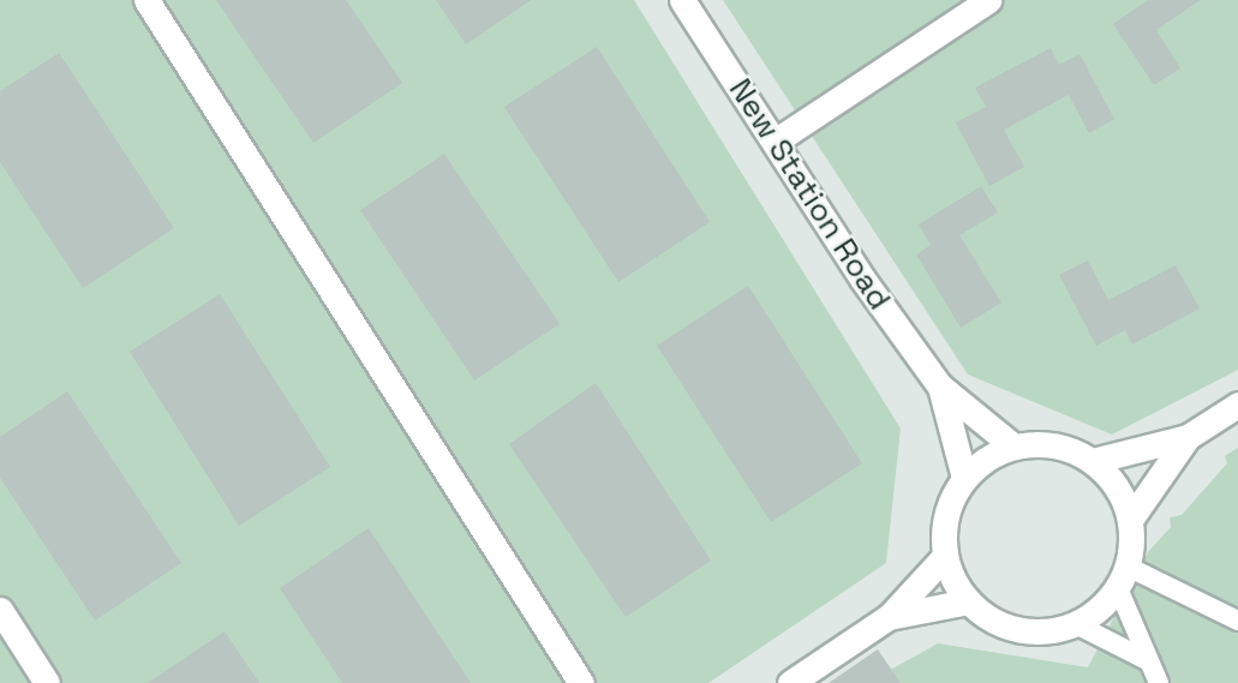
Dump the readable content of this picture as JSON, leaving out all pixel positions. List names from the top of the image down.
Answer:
{
  "streets": {
    "street": ["New Station Road"]
  }
}
